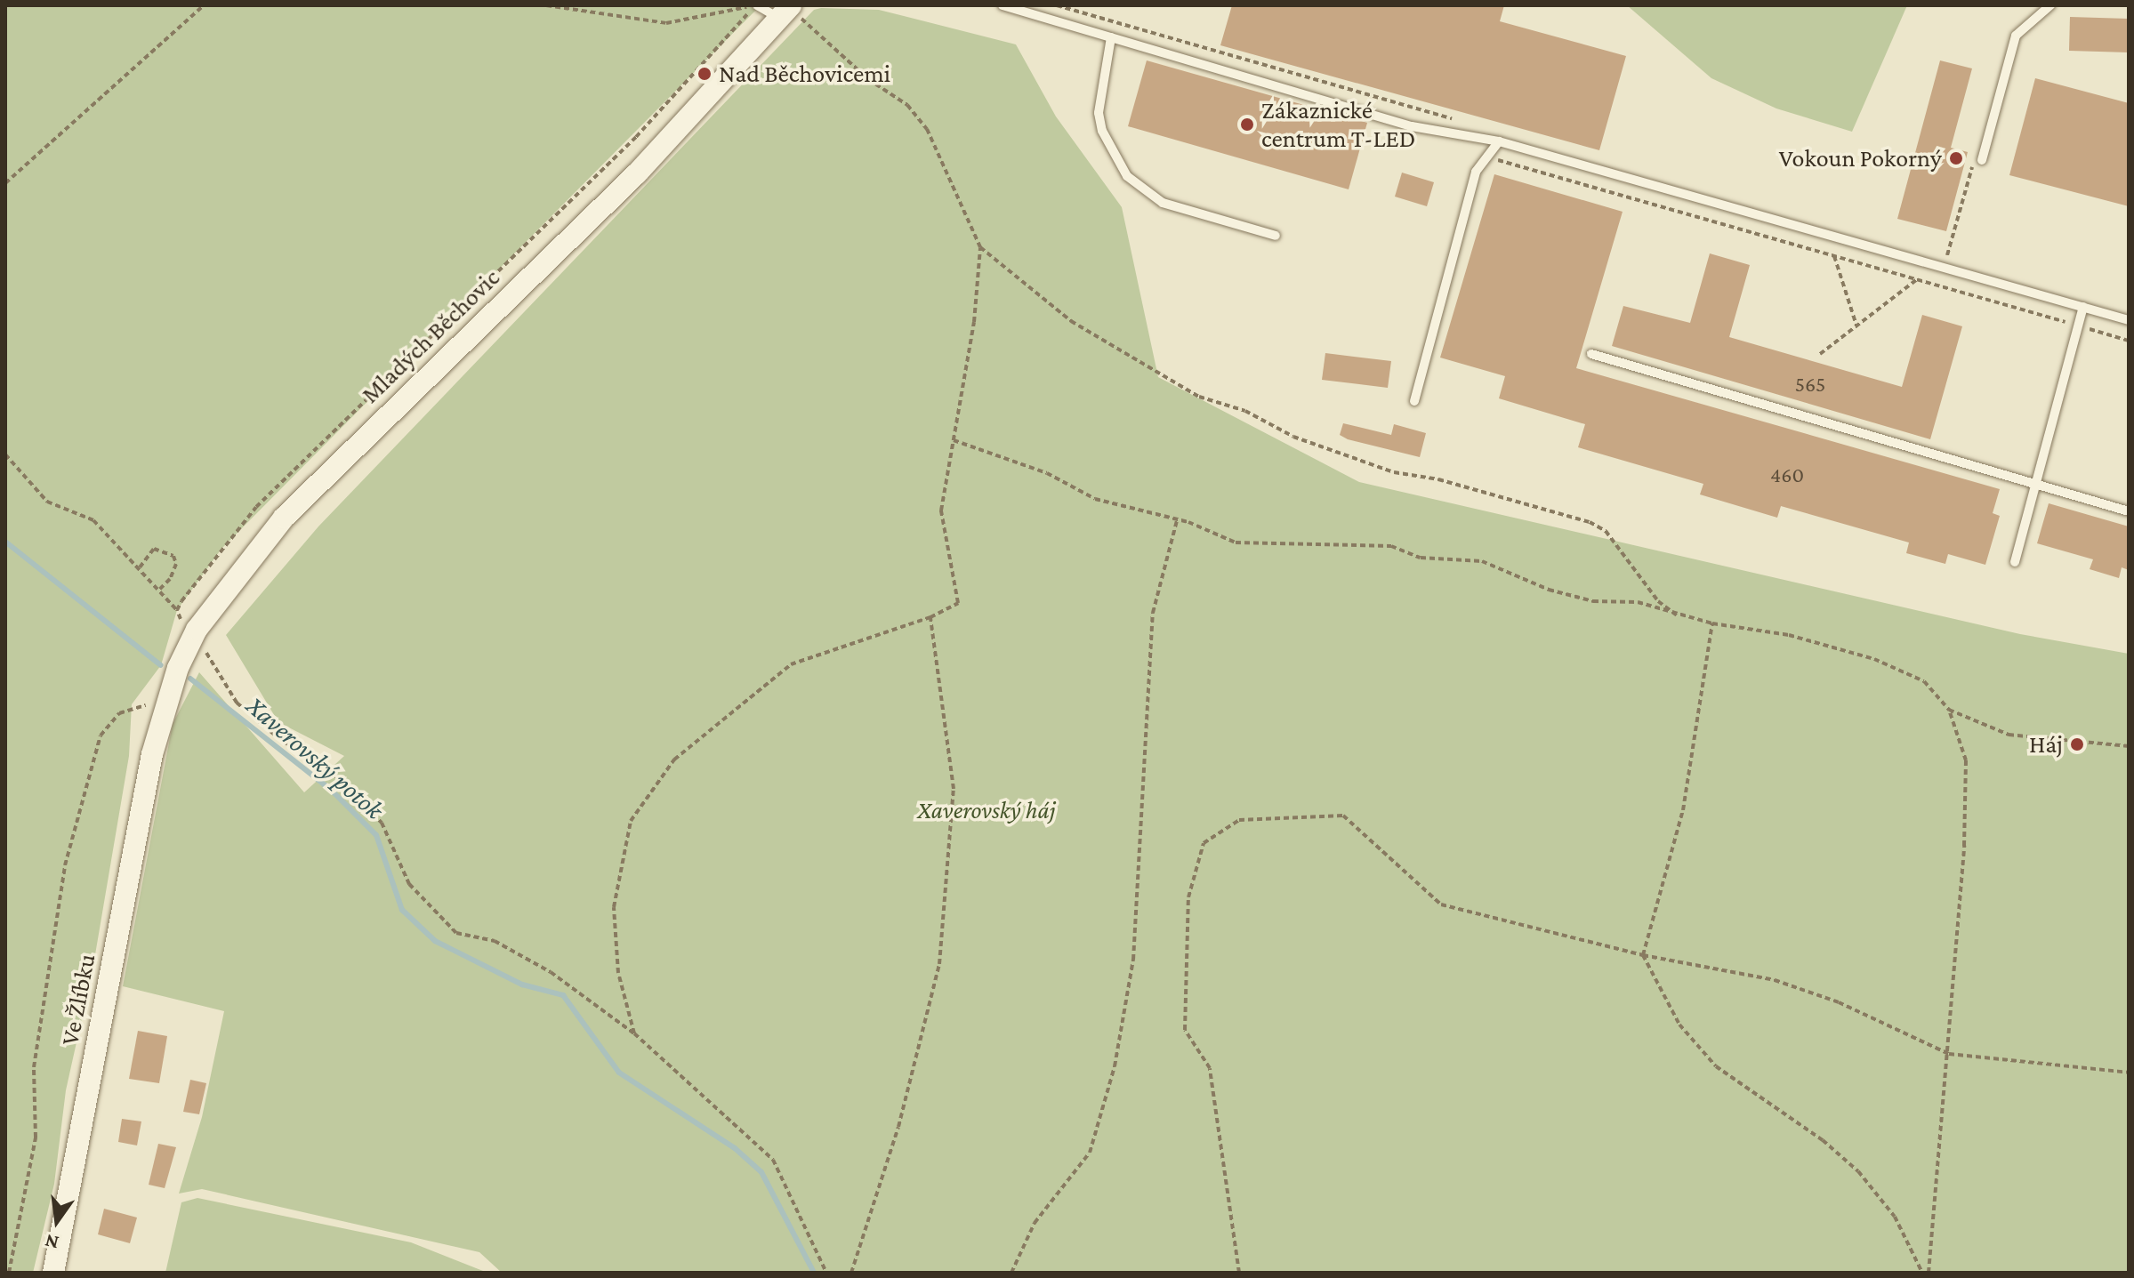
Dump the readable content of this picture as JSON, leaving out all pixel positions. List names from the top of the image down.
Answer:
{
  "streets": {
    "street": ["Mladých Běchovic", "Ve Žlíbku"]
  },
  "crossings": [
    ["Mladých Běchovic", "Ve Žlíbku"]
  ],
  "water": ["Xaverovský potok"],
  "parks": ["Xaverovský háj"],
  "places": [
    "Nad Běchovicemi",
    "Zákaznické centrum T-LED",
    "Vokoun Pokorný",
    "Háj"
  ],
  "house_numbers": ["565", "460"],
  "north": "bottom"
}
